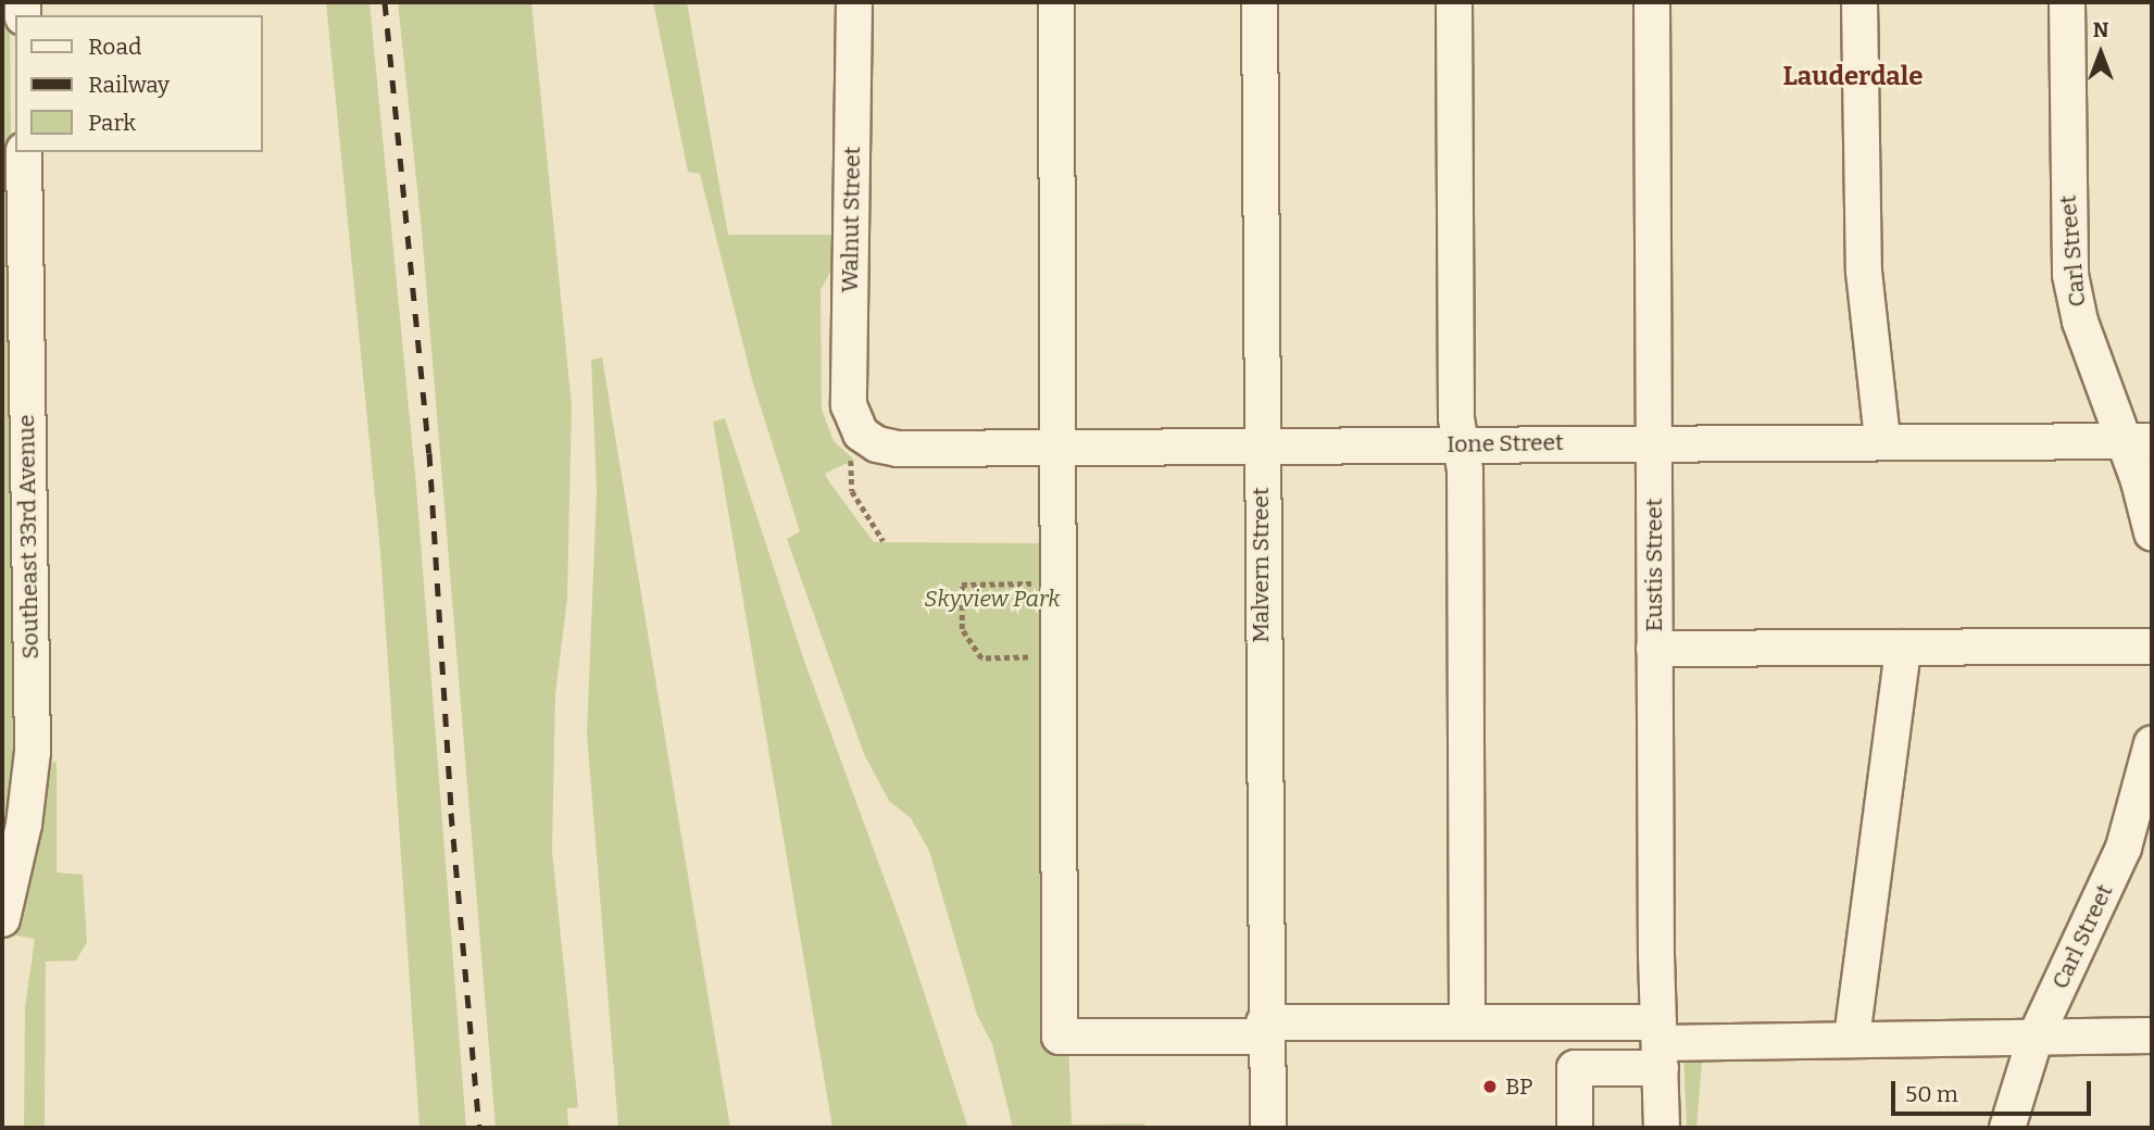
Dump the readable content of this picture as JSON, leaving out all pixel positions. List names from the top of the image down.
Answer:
{
  "streets": {
    "street": [
      "Walnut Street",
      "Carl Street",
      "Ione Street",
      "Southeast 33rd Avenue",
      "Malvern Street",
      "Eustis Street"
    ]
  },
  "crossings": [
    ["Walnut Street", "Ione Street"],
    ["Carl Street", "Ione Street"],
    ["Ione Street", "Malvern Street"],
    ["Ione Street", "Eustis Street"]
  ],
  "districts": ["Lauderdale"],
  "parks": ["Skyview Park"],
  "places": ["BP"],
  "legend": ["Road", "Railway", "Park"],
  "scale_bar": "50 m",
  "north": "top"
}
